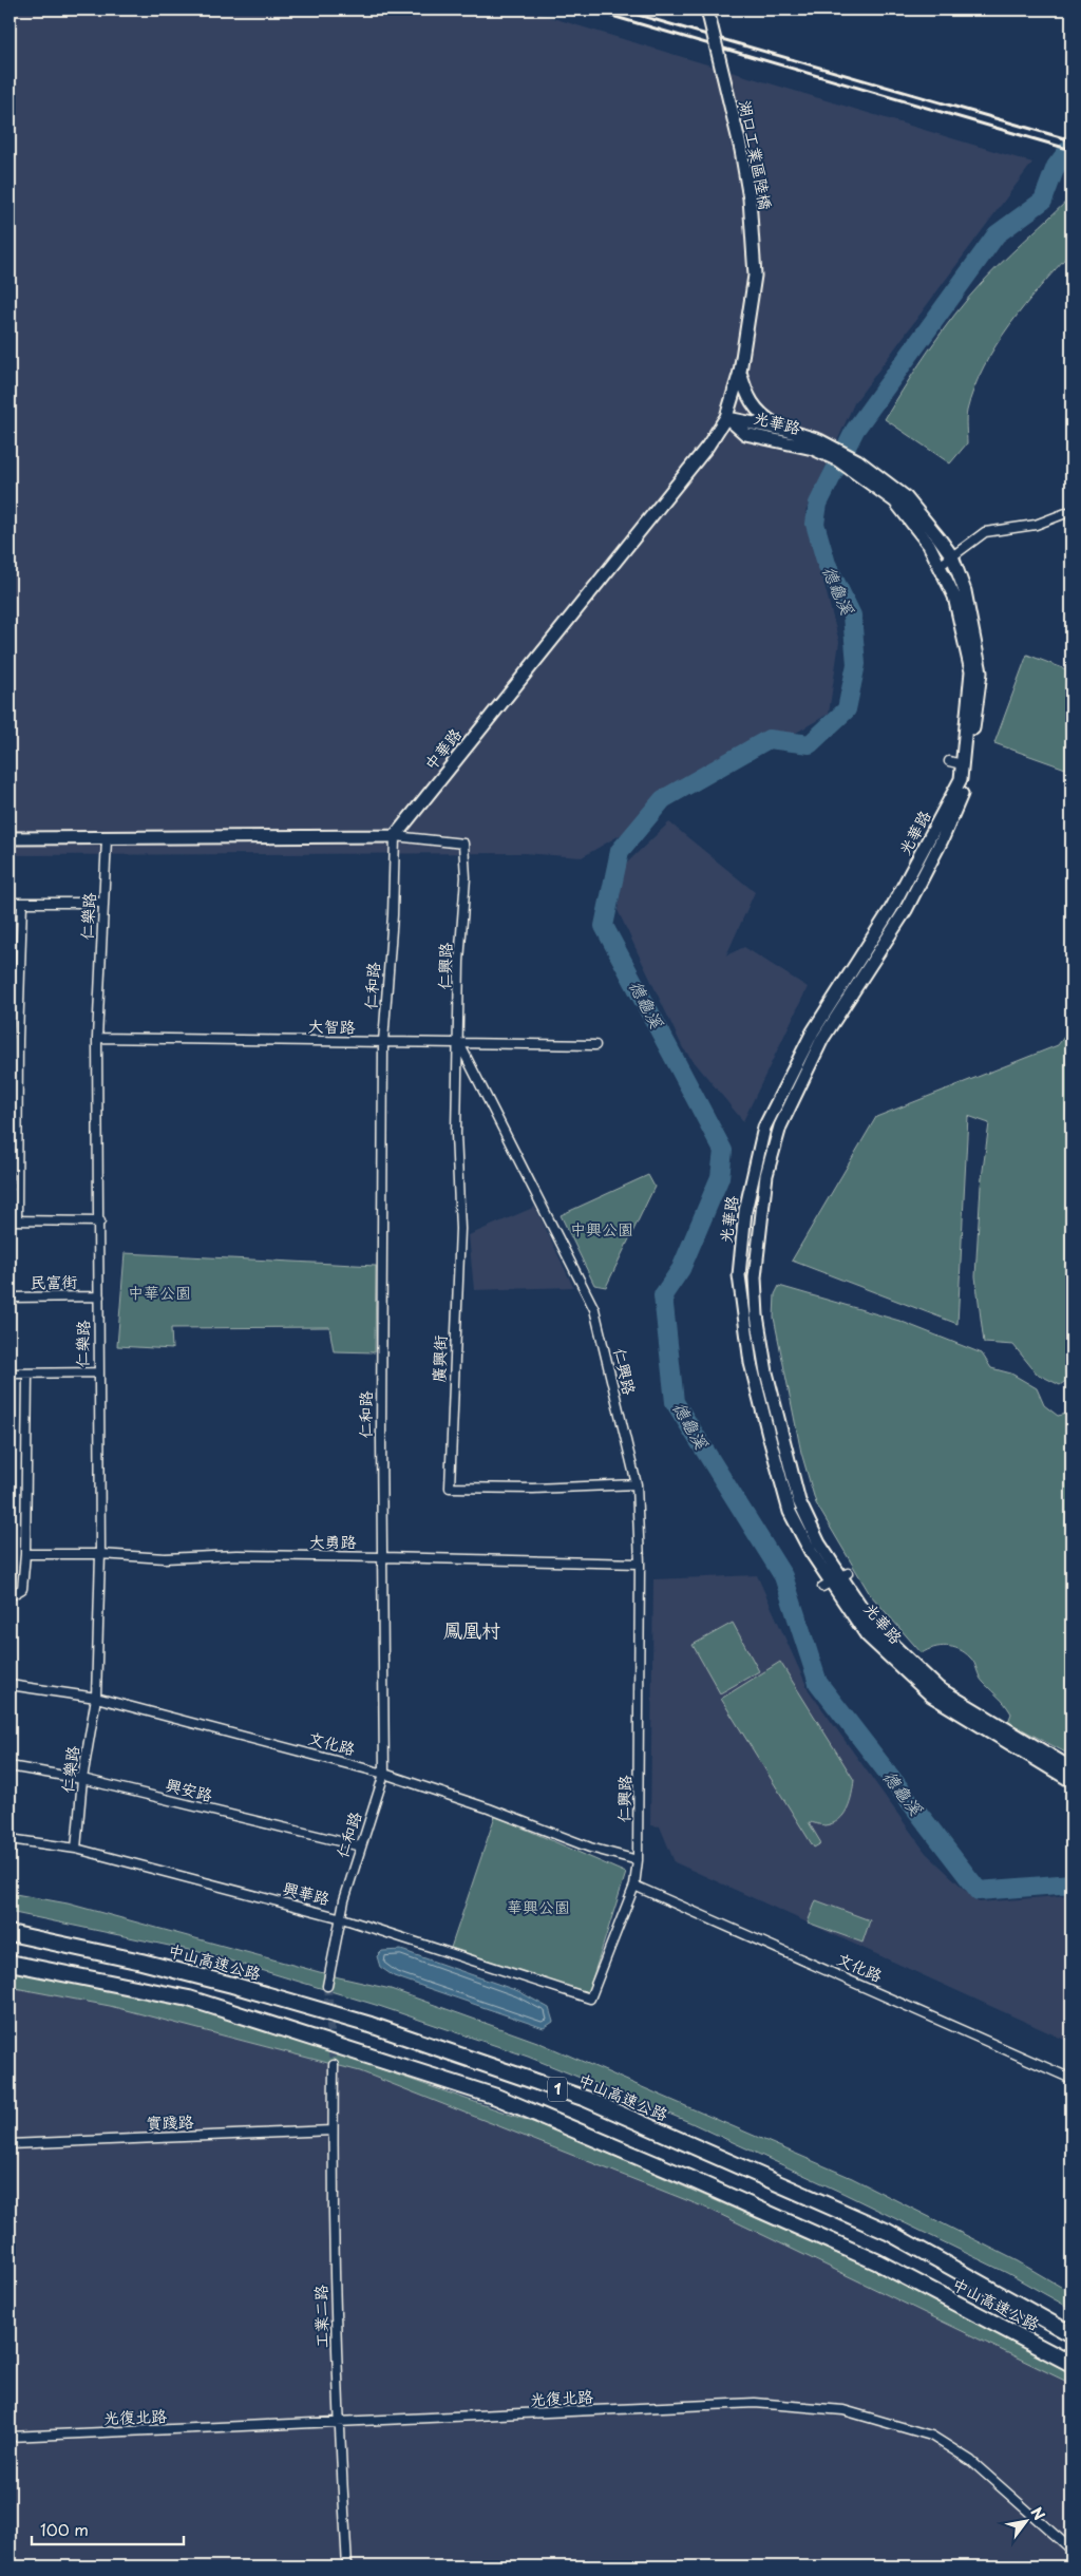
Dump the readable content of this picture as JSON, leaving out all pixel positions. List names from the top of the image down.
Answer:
{
  "streets": {
    "highway": ["中山高速公路", "1"],
    "street": [
      "湖口工業區陸橋",
      "光華路",
      "中華路",
      "仁樂路",
      "仁興路",
      "仁和路",
      "大智路",
      "民富街",
      "廣興街",
      "大勇路",
      "文化路",
      "興安路",
      "興華路",
      "實踐路",
      "工業二路",
      "光復北路"
    ]
  },
  "crossings": [
    ["湖口工業區陸橋", "中華路"],
    ["光華路", "中華路"],
    ["中華路", "仁興路"],
    ["中華路", "仁和路"],
    ["仁樂路", "大智路"],
    ["仁樂路", "民富街"],
    ["仁樂路", "大勇路"],
    ["仁樂路", "文化路"],
    ["仁樂路", "興安路"],
    ["仁樂路", "興華路"],
    ["仁興路", "仁和路"],
    ["仁興路", "大智路"],
    ["仁興路", "廣興街"],
    ["仁興路", "大勇路"],
    ["仁興路", "文化路"],
    ["仁興路", "興華路"],
    ["仁和路", "大智路"],
    ["仁和路", "大勇路"],
    ["仁和路", "文化路"],
    ["仁和路", "興安路"],
    ["仁和路", "興華路"],
    ["大智路", "廣興街"],
    ["實踐路", "工業二路"],
    ["工業二路", "光復北路"]
  ],
  "districts": ["鳳凰村"],
  "water": ["德龜溪"],
  "parks": ["中興公園", "中華公園", "華興公園"],
  "scale_bar": "100 m",
  "north": "top right"
}
